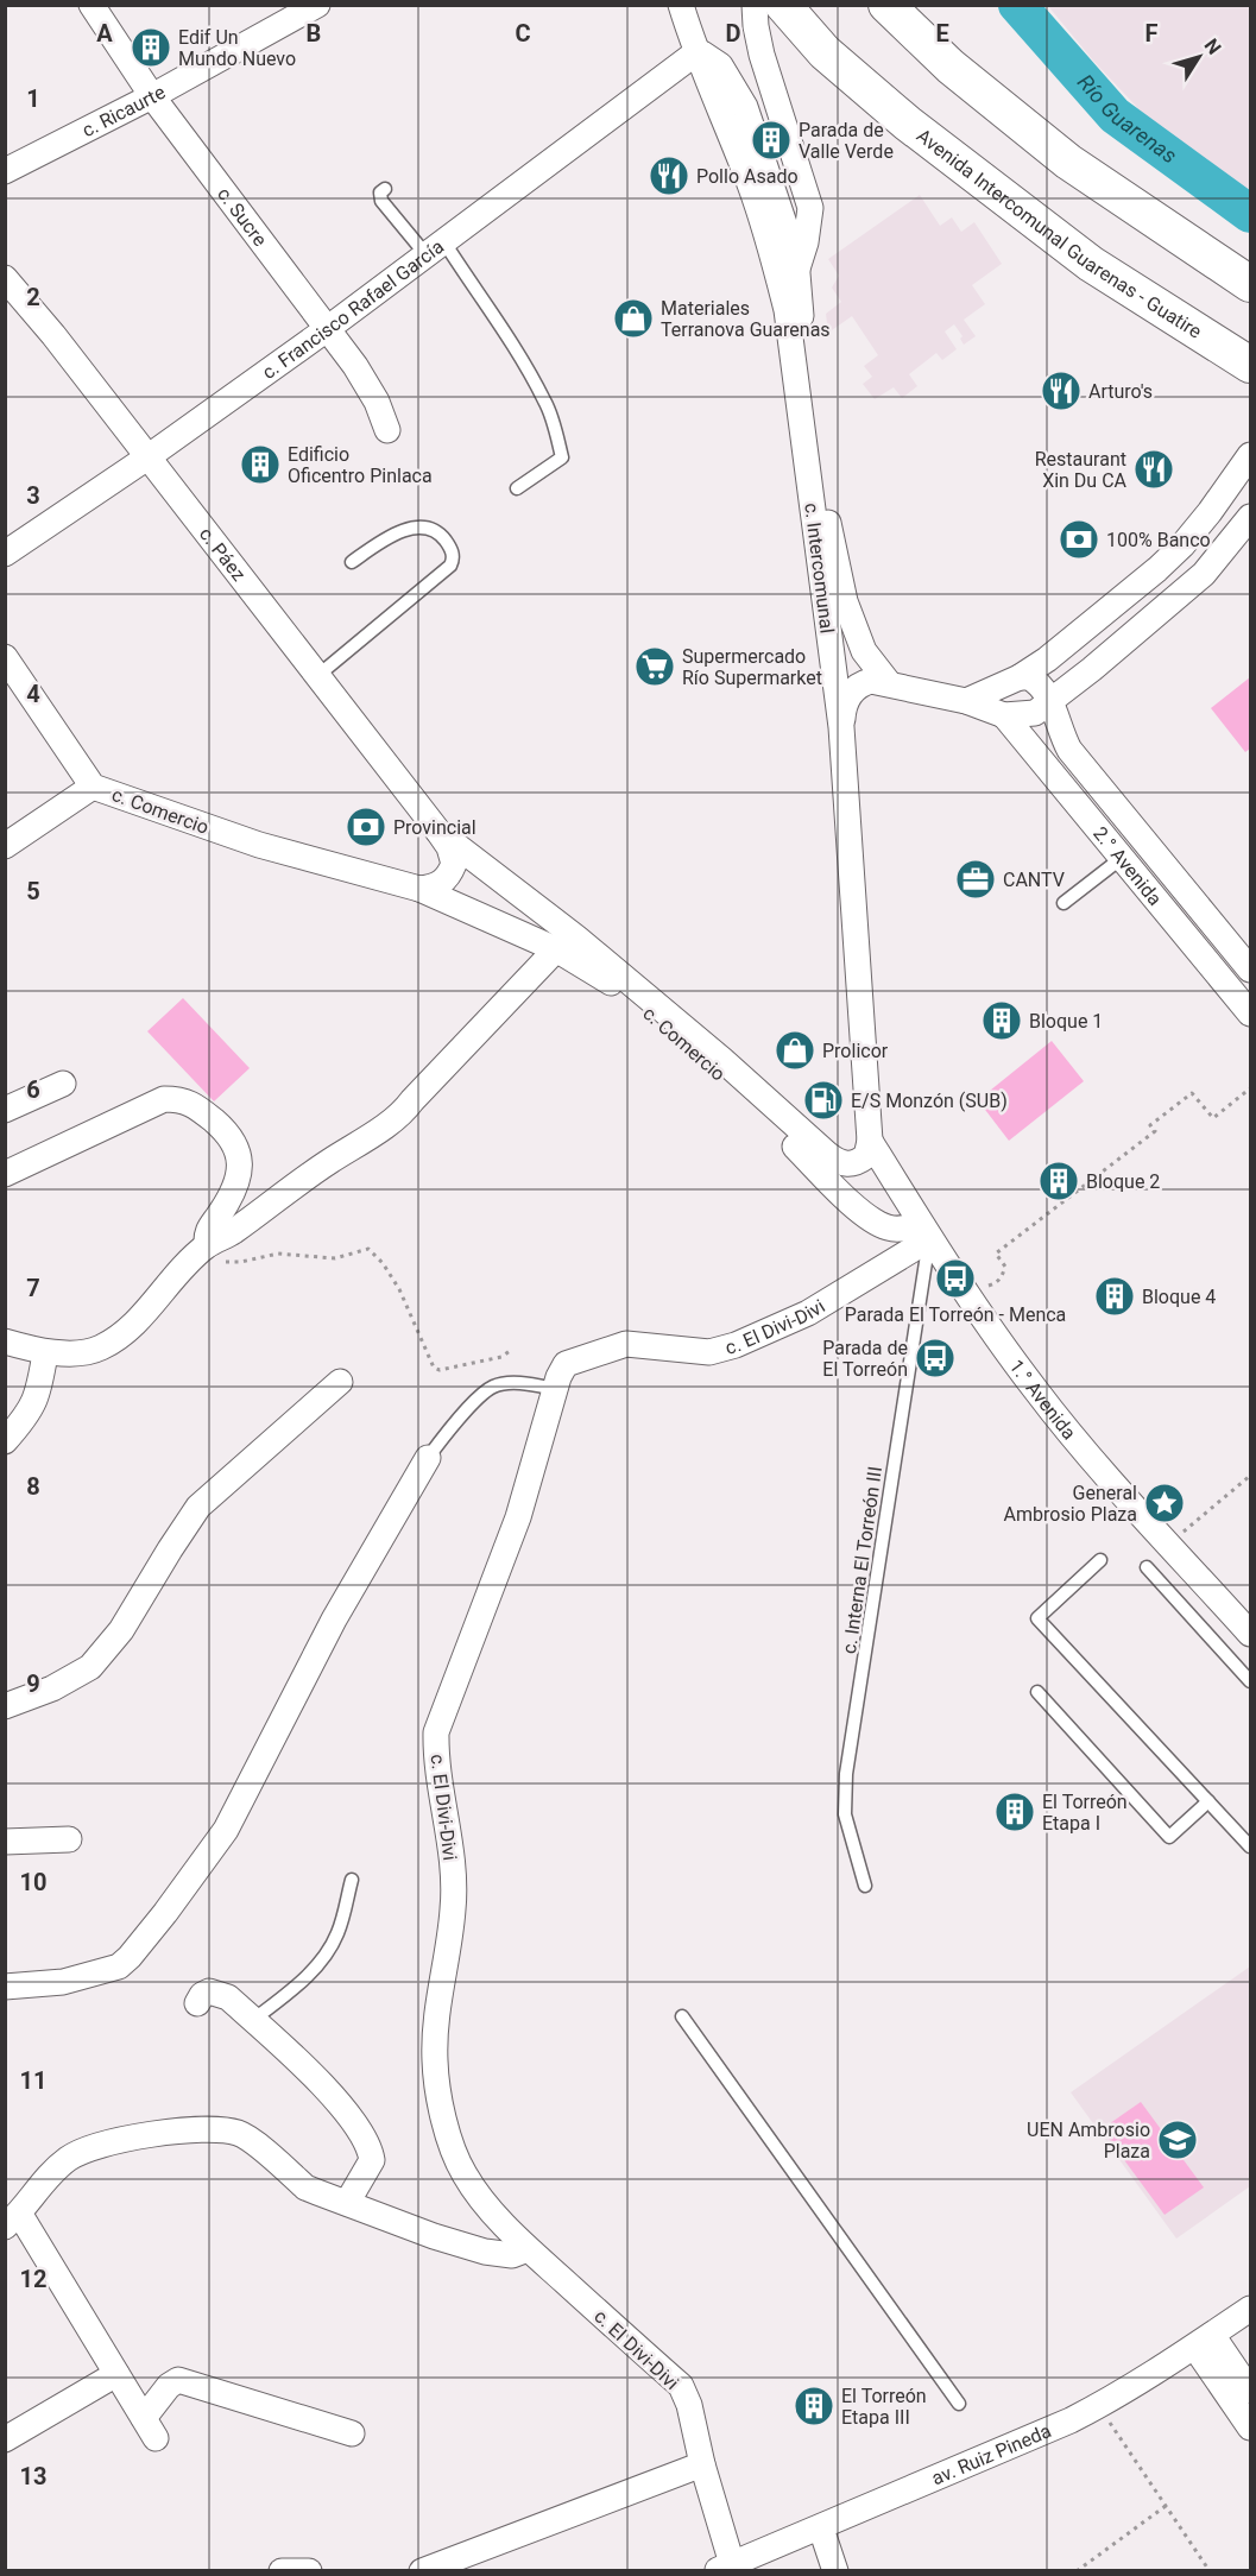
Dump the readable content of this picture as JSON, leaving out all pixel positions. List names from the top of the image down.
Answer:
{
  "streets": {
    "main road": ["Avenida Intercomunal Guarenas - Guatire"],
    "street": [
      "c. Ricaurte",
      "c. Sucre",
      "c. Francisco Rafael García",
      "c. Páez",
      "c. Intercomunal",
      "c. Comercio",
      "2.° Avenida",
      "c. El Divi-Divi",
      "1.° Avenida",
      "av. Ruiz Pineda"
    ],
    "lane": ["c. Interna El Torreón III"]
  },
  "crossings": [
    ["c. Ricaurte", "c. Sucre"],
    ["c. Sucre", "c. Francisco Rafael García"],
    ["c. Francisco Rafael García", "c. Páez"],
    ["c. Francisco Rafael García", "c. Intercomunal"],
    ["c. Intercomunal", "2.° Avenida"],
    ["c. Intercomunal", "1.° Avenida"],
    ["c. Comercio", "c. El Divi-Divi"],
    ["c. Comercio", "1.° Avenida"],
    ["c. Comercio", "c. Interna El Torreón III"],
    ["c. El Divi-Divi", "1.° Avenida"],
    ["c. El Divi-Divi", "c. Interna El Torreón III"],
    ["c. El Divi-Divi", "av. Ruiz Pineda"],
    ["1.° Avenida", "c. Interna El Torreón III"]
  ],
  "water": ["Río Guarenas"],
  "places": {
    "building": [
      "Edif Un Mundo Nuevo",
      "Parada de Valle Verde",
      "Edificio Oficentro Pinlaca",
      "Bloque 1",
      "Bloque 2",
      "Bloque 4",
      "El Torreón Etapa I",
      "El Torreón Etapa III"
    ],
    "restaurant": ["Pollo Asado", "Arturo's", "Restaurant Xin Du CA"],
    "shop": ["Materiales Terranova Guarenas", "Prolicor"],
    "bank": ["100% Banco", "Provincial"],
    "supermarket": ["Supermercado Río Supermarket"],
    "office": ["CANTV"],
    "fuel station": ["E/S Monzón (SUB)"],
    "bus stop": ["Parada El Torreón - Menca", "Parada de El Torreón"],
    "place": ["General Ambrosio Plaza"],
    "school or university": ["UEN Ambrosio Plaza"]
  },
  "north": "top right",
  "grid": {
    "columns": [
      "A",
      "B",
      "C",
      "D",
      "E",
      "F"
    ],
    "rows": [
      "1",
      "2",
      "3",
      "4",
      "5",
      "6",
      "7",
      "8",
      "9",
      "10",
      "11",
      "12",
      "13"
    ]
  }
}
